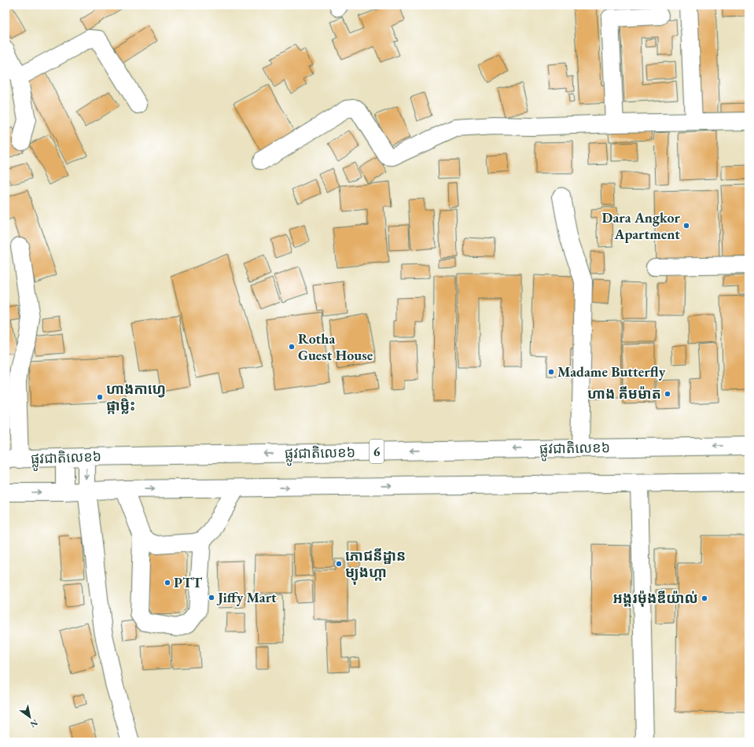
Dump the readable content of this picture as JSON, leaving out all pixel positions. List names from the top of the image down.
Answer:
{
  "streets": {
    "main road": ["ផ្លូវជាតិលេខ៦", "6"]
  },
  "places": [
    "Dara Angkor Apartment",
    "Rotha Guest House",
    "Madame Butterfly",
    "ហាង គីមម៉ាត",
    "ហាងកាហ្វេ ផ្កាម្លិះ",
    "ភោជនីដ្ឋាន ម្យុងហ្កា",
    "PTT",
    "Jiffy Mart",
    "អង្គរម៉ុងឌីយ៉ាល់"
  ],
  "north": "bottom right"
}
